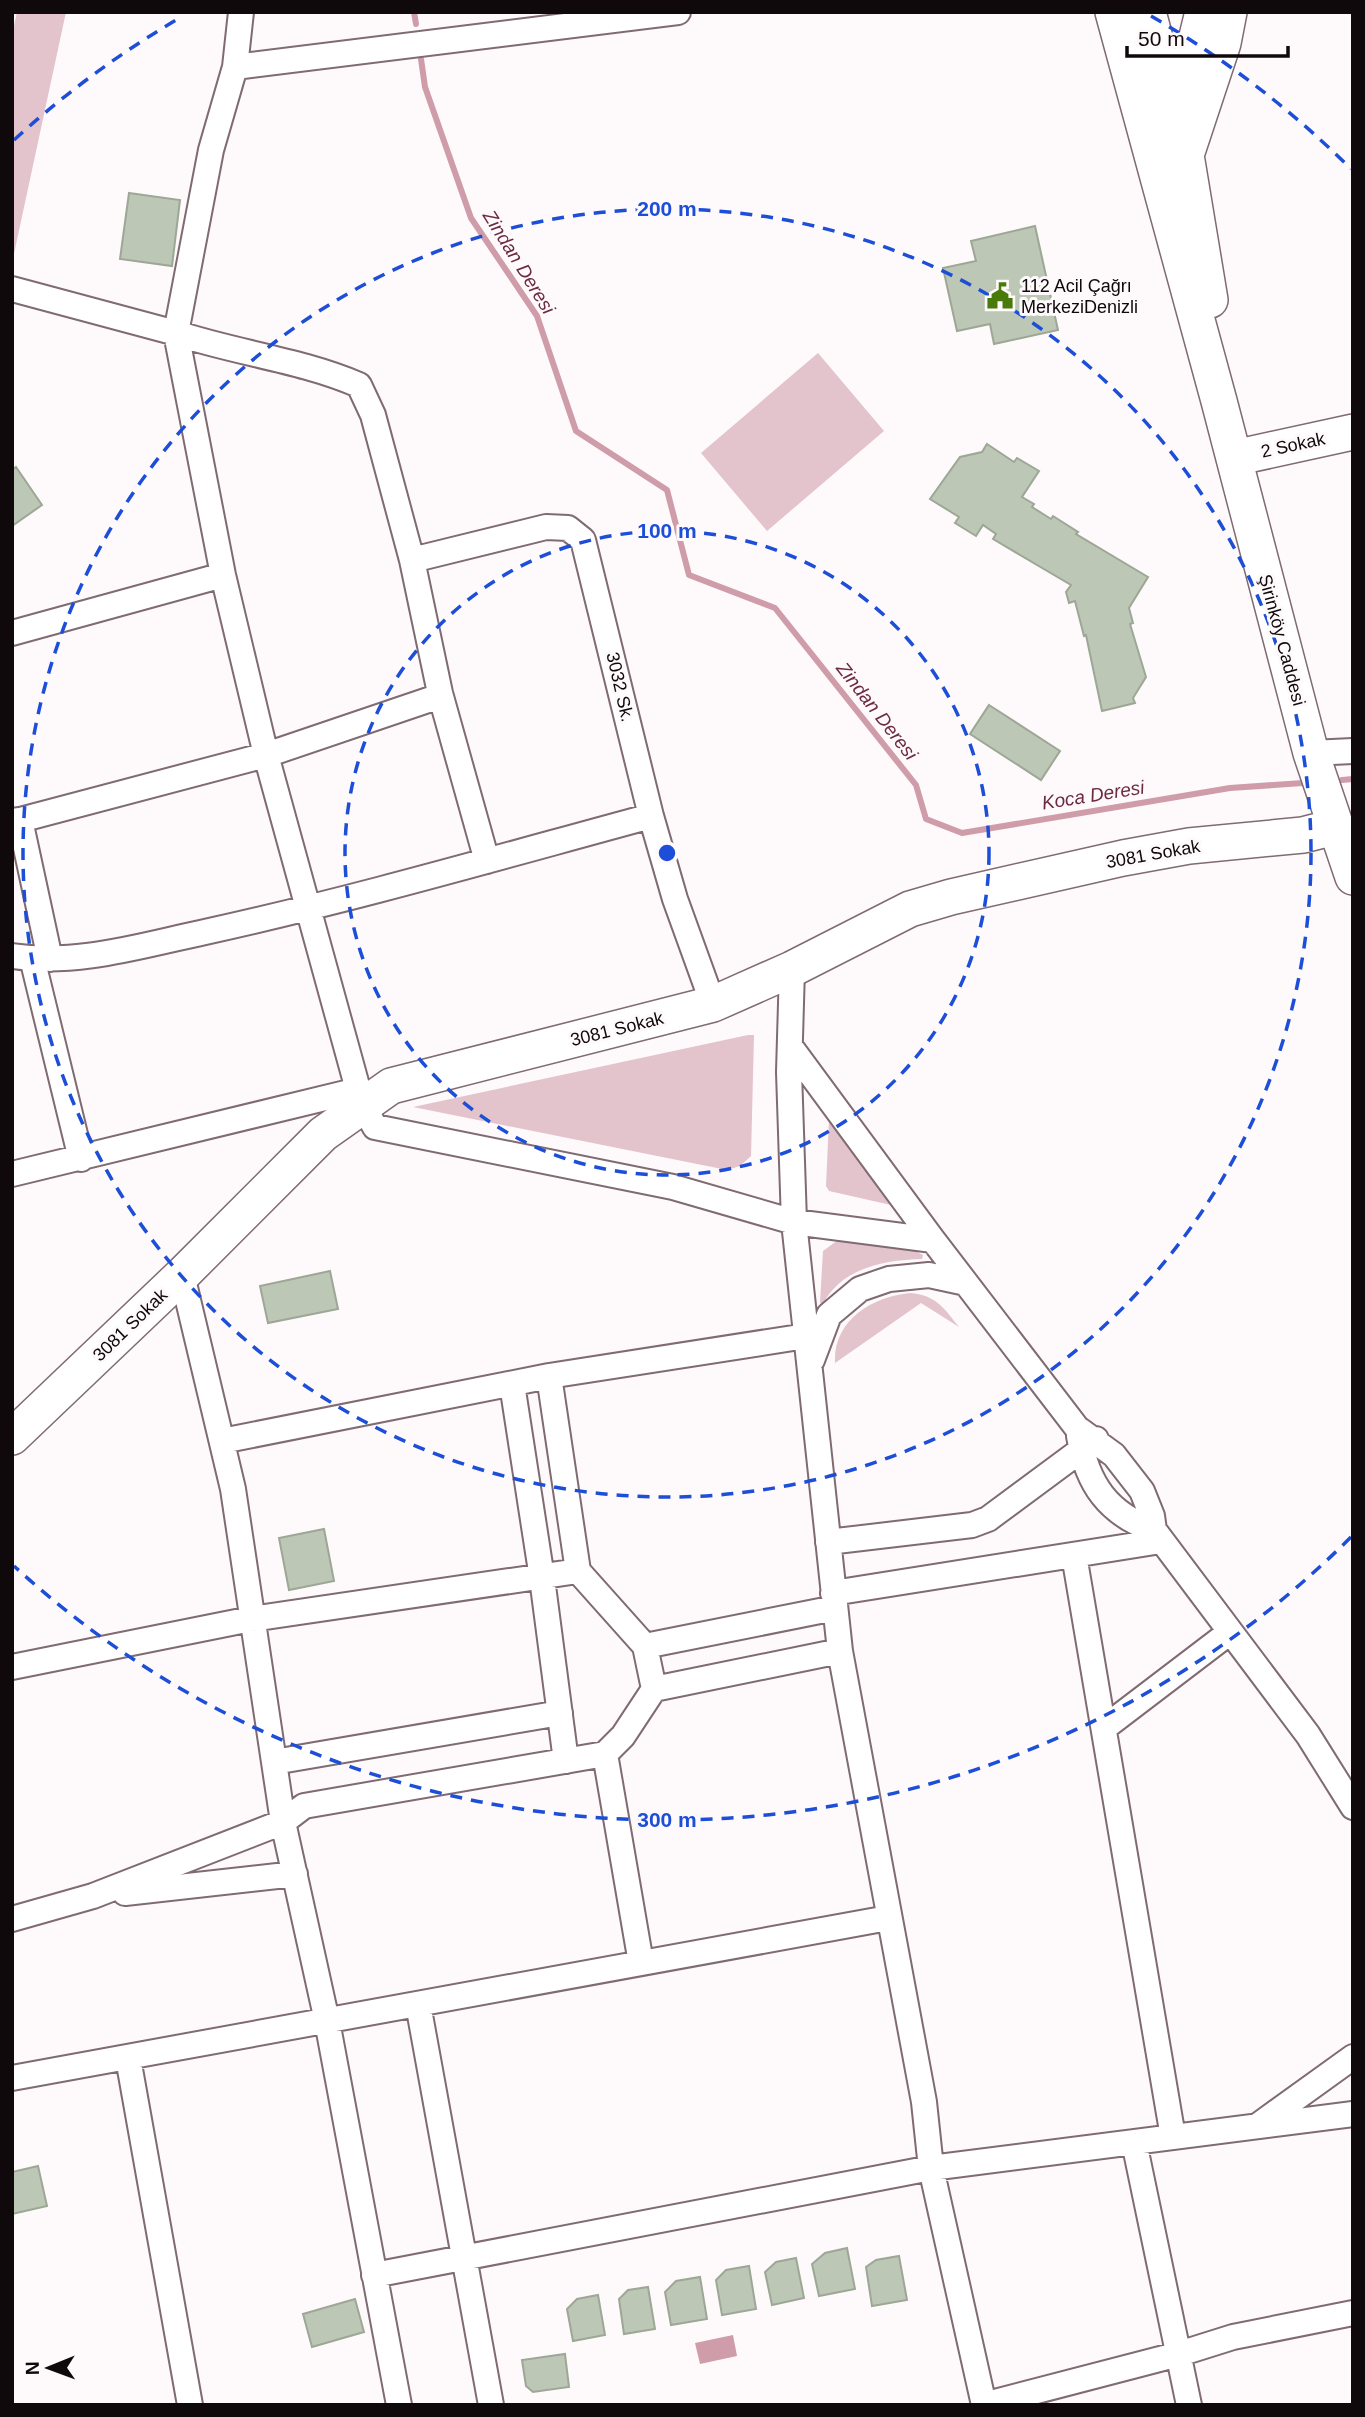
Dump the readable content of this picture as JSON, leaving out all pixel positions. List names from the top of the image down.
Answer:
{
  "streets": {
    "street": [
      "2 Sokak",
      "Şirinköy Caddesi",
      "3032 Sk.",
      "3081 Sokak"
    ]
  },
  "crossings": [
    ["2 Sokak", "Şirinköy Caddesi"],
    ["Şirinköy Caddesi", "3081 Sokak"],
    ["3032 Sk.", "3081 Sokak"]
  ],
  "water": ["Zindan Deresi", "Koca Deresi"],
  "places": {
    "public building": ["112 Acil Çağrı MerkeziDenizli"]
  },
  "scale_bar": "50 m",
  "north": "left",
  "rings": ["200 m", "100 m", "300 m"]
}
